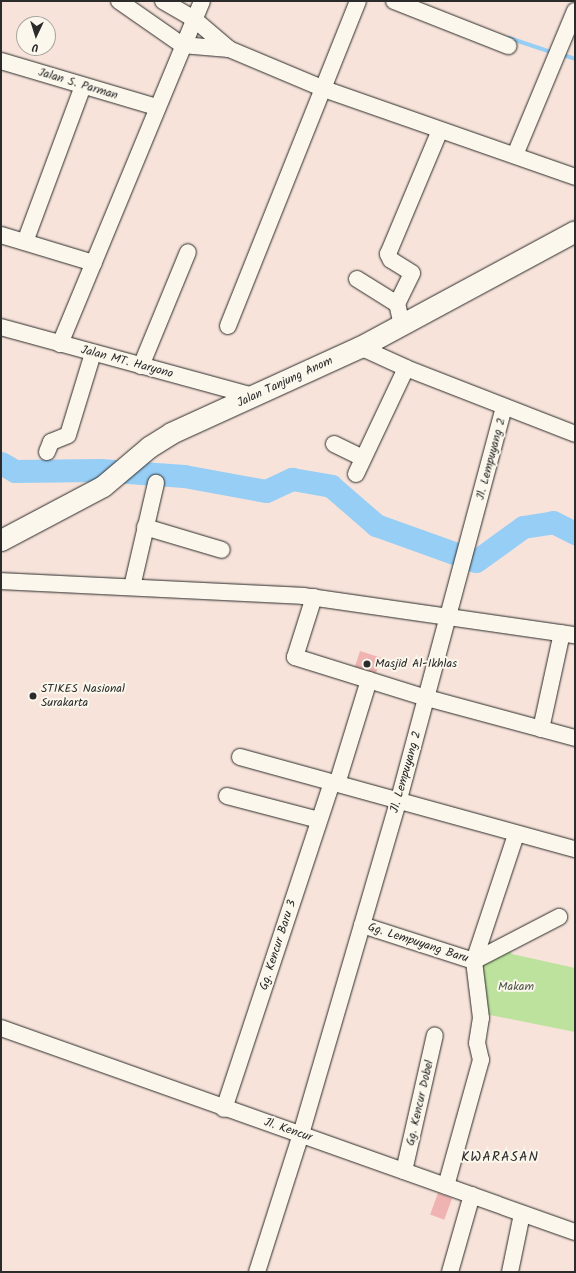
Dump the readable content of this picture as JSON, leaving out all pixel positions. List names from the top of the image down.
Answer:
{
  "streets": {
    "main road": ["Jalan Tanjung Anom"],
    "street": [
      "Jalan S. Parman",
      "Jalan MT. Haryono",
      "Jl. Lempuyang 2",
      "Gg. Lempuyang Baru",
      "Gg. Kencur Baru 3",
      "Gg. Kencur Dobel",
      "Jl. Kencur"
    ]
  },
  "crossings": [
    ["Jalan MT. Haryono", "Jalan Tanjung Anom"],
    ["Jl. Lempuyang 2", "Gg. Lempuyang Baru"],
    ["Jl. Lempuyang 2", "Jl. Kencur"],
    ["Gg. Kencur Baru 3", "Jl. Kencur"],
    ["Gg. Kencur Dobel", "Jl. Kencur"]
  ],
  "districts": ["KWARASAN"],
  "parks": ["Makam"],
  "places": ["Masjid Al-Ikhlas", "STIKES Nasional Surakarta"],
  "north": "bottom"
}
